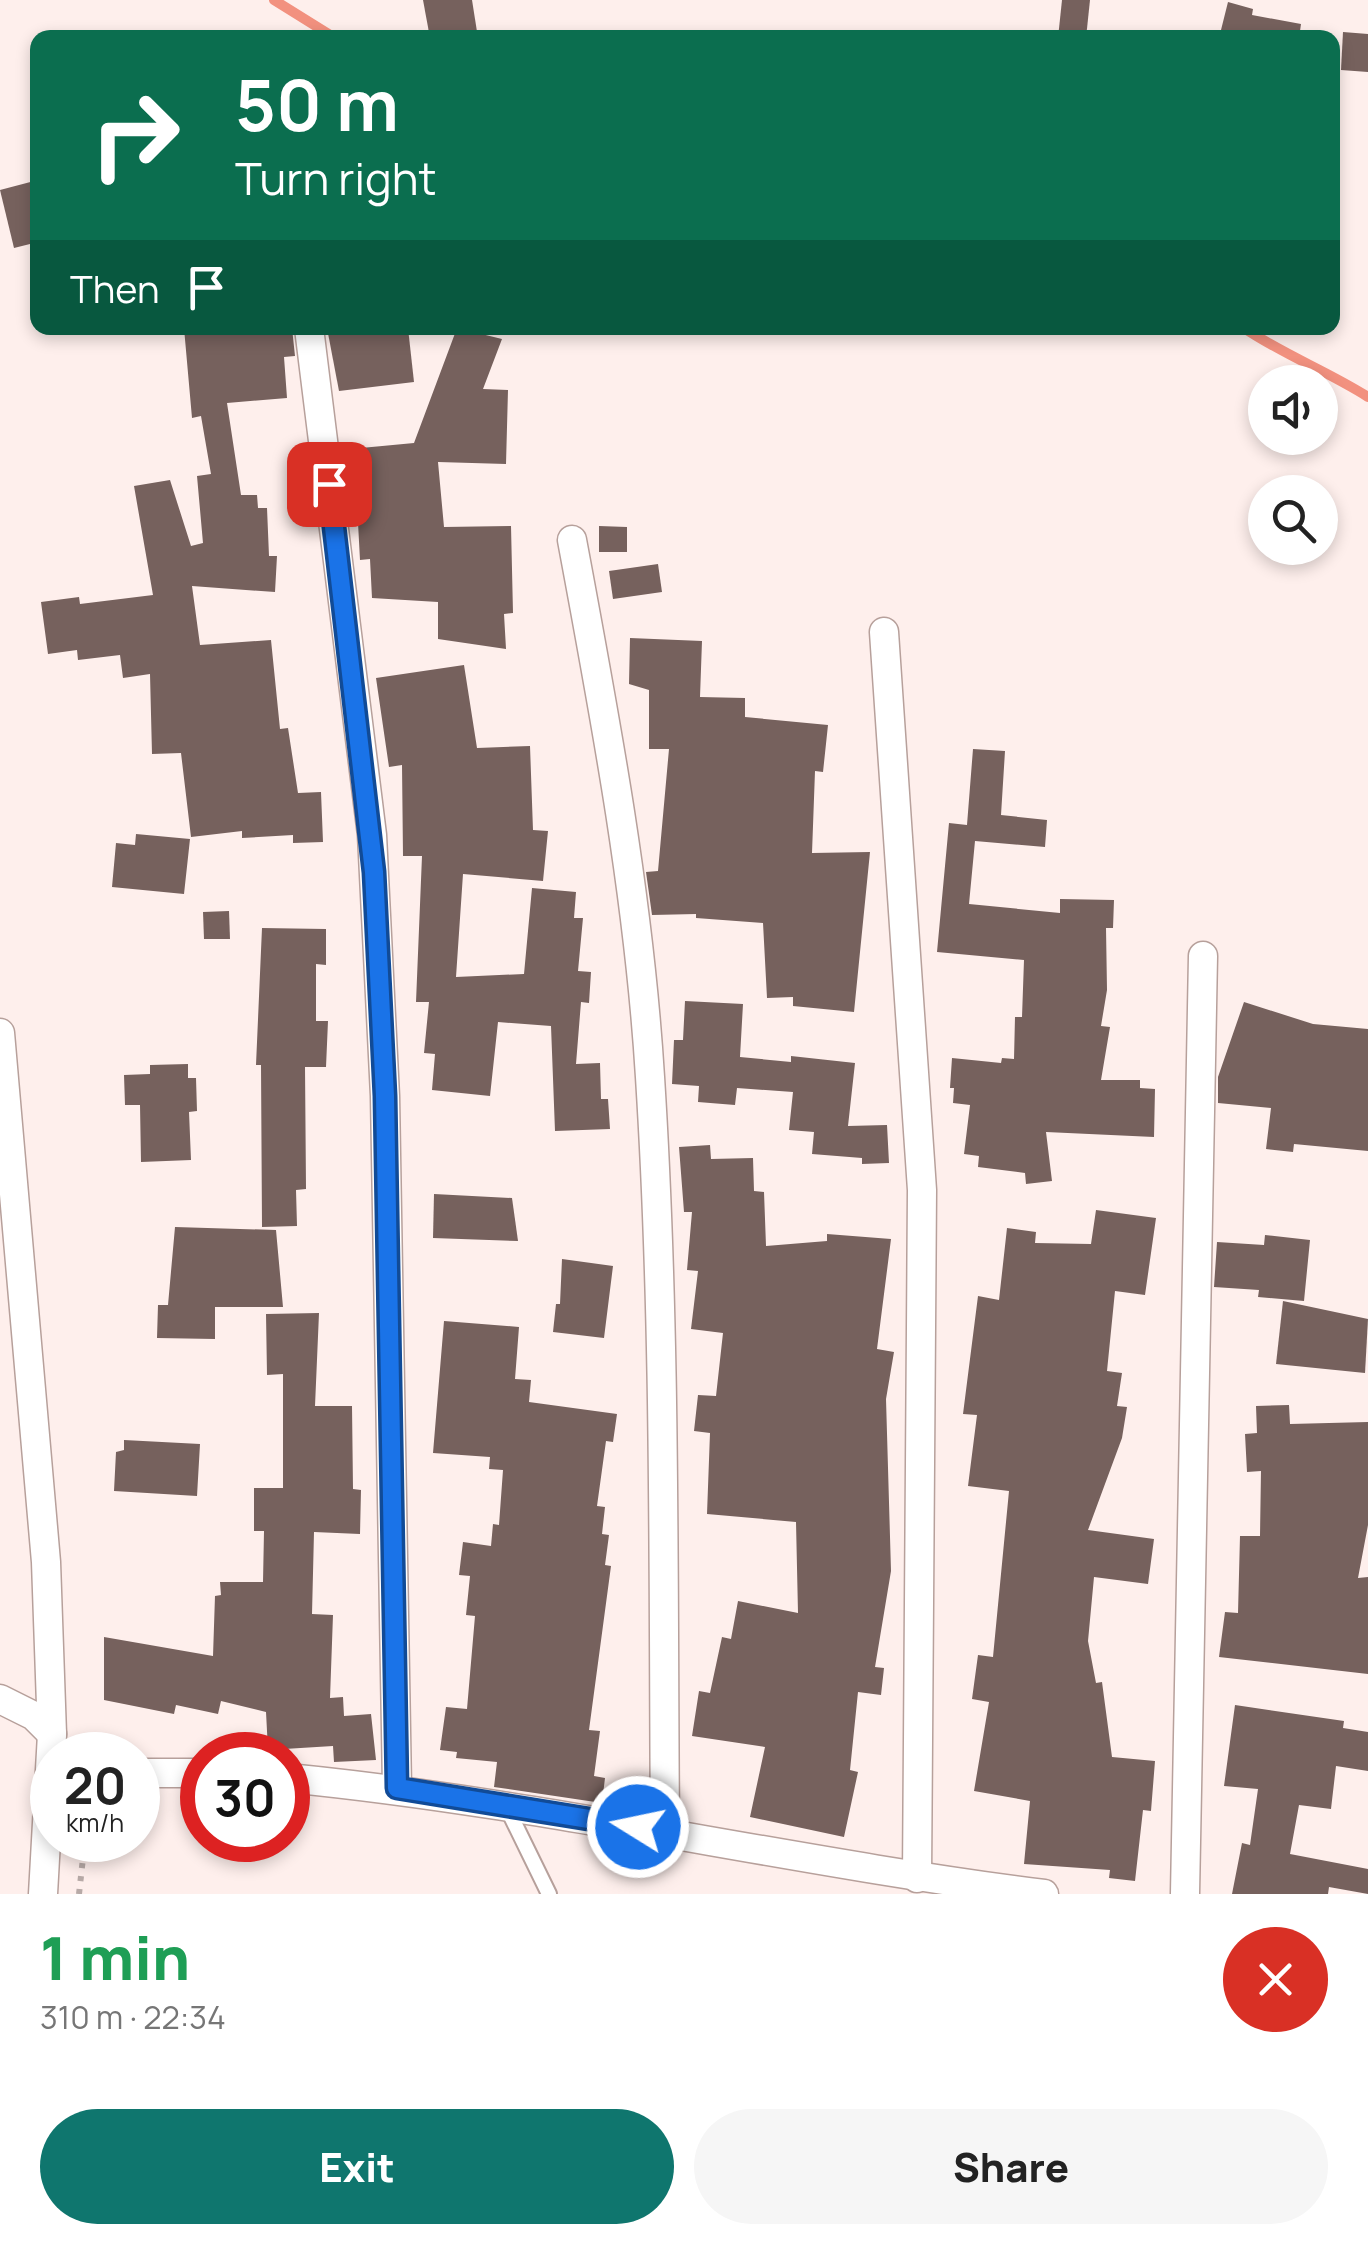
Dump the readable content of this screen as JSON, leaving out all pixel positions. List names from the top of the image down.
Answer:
{
  "page": {
    "turn": ["50 m", "Turn right"],
    "then": "Then",
    "speed": "20 km/h",
    "limit": "30",
    "heading": ["1 min", "310 m · 22:34"],
    "buttons": ["Exit", "Share"]
  }
}
